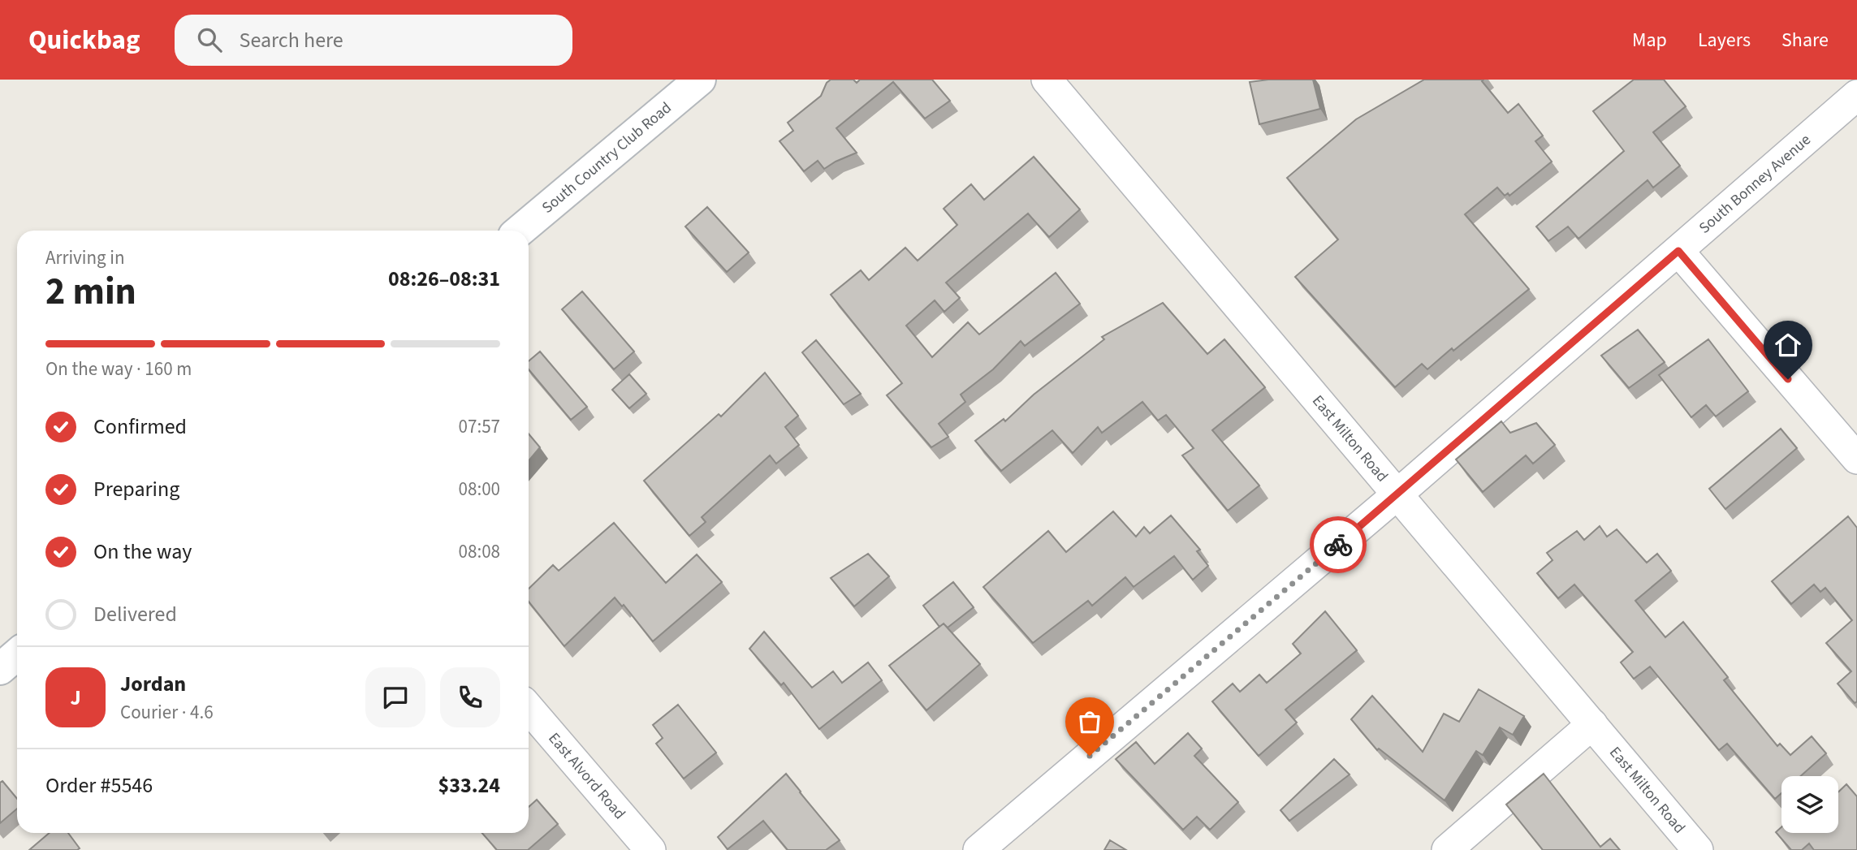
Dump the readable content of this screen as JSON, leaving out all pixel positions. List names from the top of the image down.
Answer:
{
  "streets": {
    "street": [
      "South Country Club Road",
      "South Bonney Avenue",
      "East Milton Road",
      "East Alvord Road"
    ]
  },
  "crossings": [
    ["South Bonney Avenue", "East Milton Road"]
  ],
  "page": {
    "header": "Quickbag",
    "search": "Search here",
    "nav": ["Map", "Layers", "Share"],
    "heading": ["2 min", "Arriving in", "08:26–08:31"],
    "panel": [
      "Jordan",
      "Courier · 4.6",
      "Order #5546",
      "$33.24"
    ],
    "bar": "On the way · 160 m",
    "list": [
      ["Confirmed", "07:57"],
      ["Preparing", "08:00"],
      ["On the way", "08:08"],
      "Delivered"
    ],
    "round": "J"
  }
}
